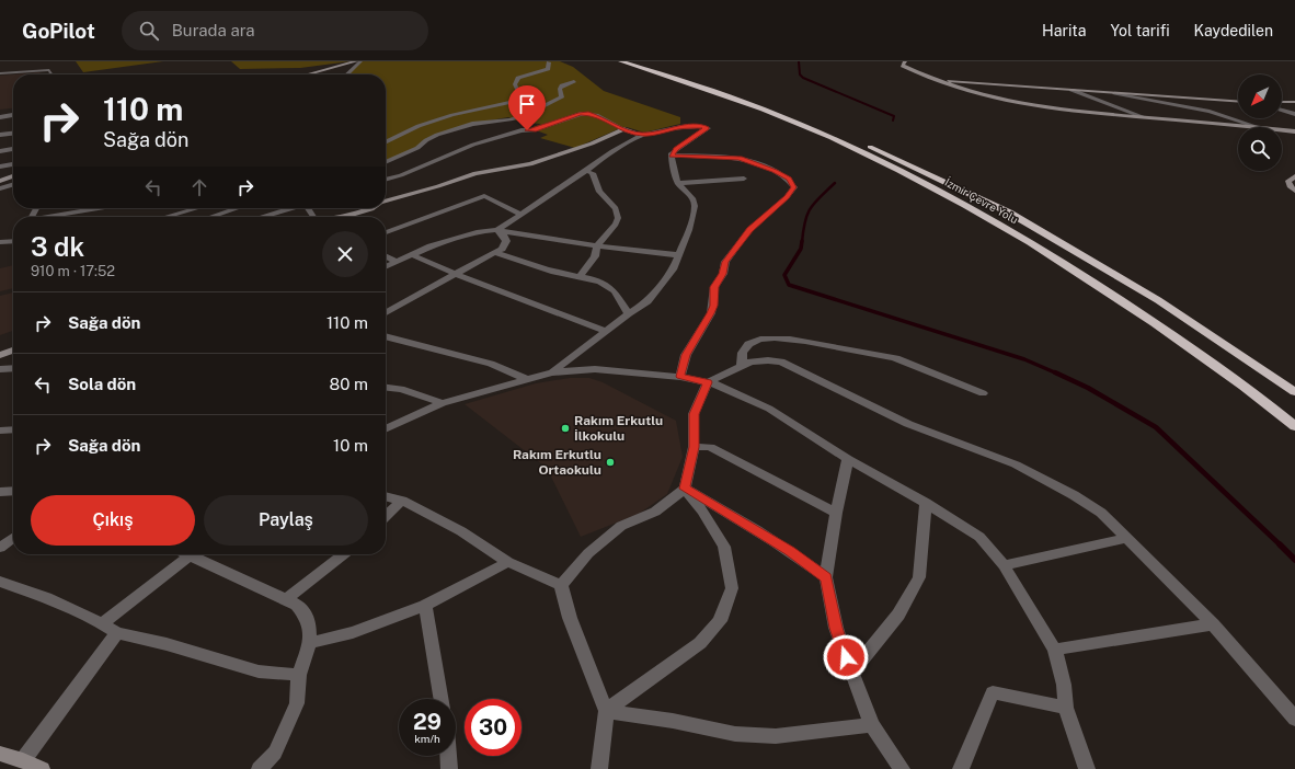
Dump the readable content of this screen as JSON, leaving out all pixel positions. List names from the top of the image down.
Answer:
{
  "streets": {
    "highway": ["İzmir Çevre Yolu"]
  },
  "places": ["Rakım Erkutlu İlkokulu", "Rakım Erkutlu Ortaokulu"],
  "north": "bottom left",
  "page": {
    "header": "GoPilot",
    "search": "Burada ara",
    "nav": ["Harita", "Yol tarifi", "Kaydedilen"],
    "turn": ["110 m", "Sağa dön"],
    "heading": ["3 dk", "910 m · 17:52"],
    "list": [
      {
        "name": "Sağa dön",
        "value": "110 m"
      },
      {
        "name": "Sola dön",
        "value": "80 m"
      },
      {
        "name": "Sağa dön",
        "value": "10 m"
      }
    ],
    "buttons": ["Çıkış", "Paylaş"],
    "speed": "29 km/h",
    "limit": "30"
  }
}
